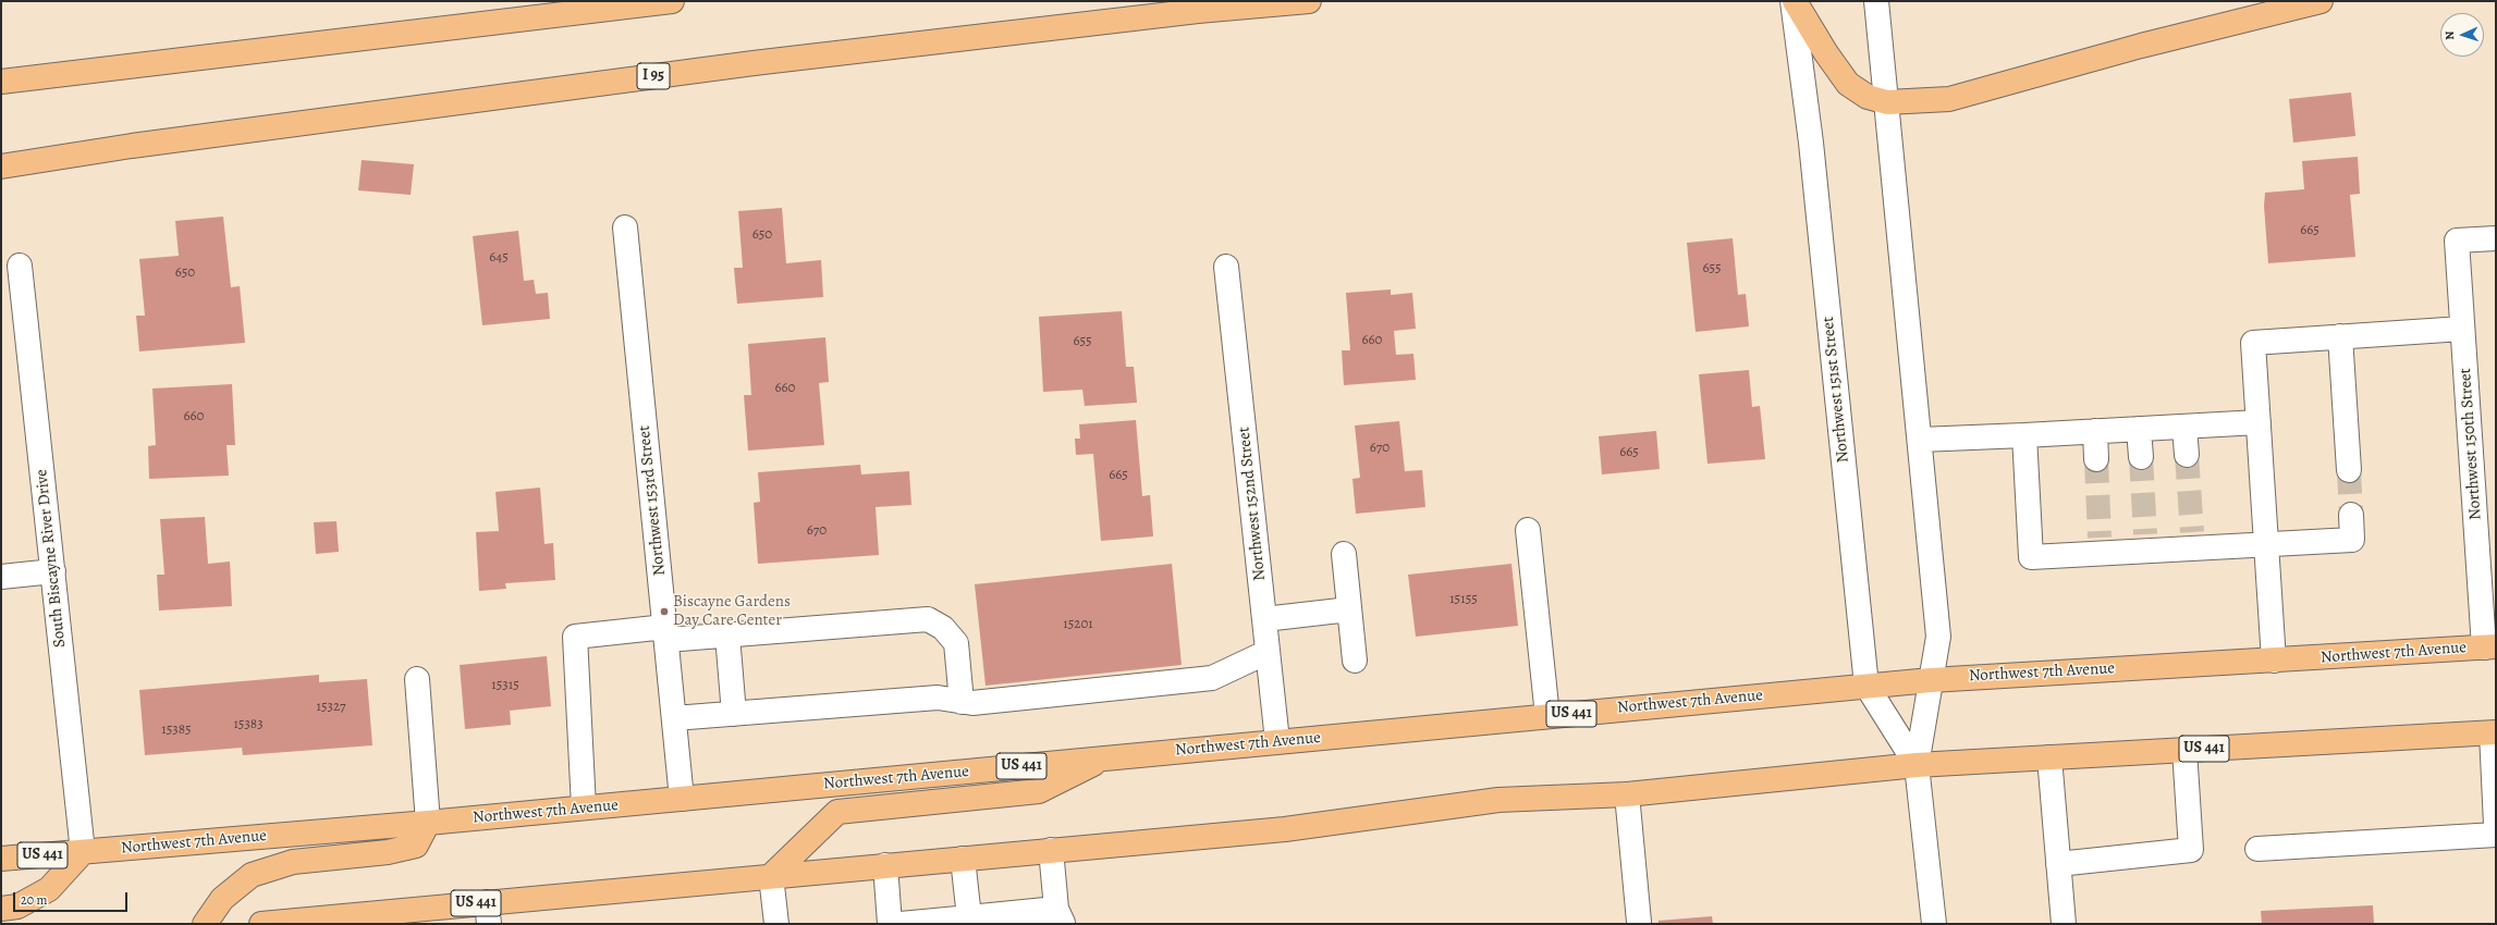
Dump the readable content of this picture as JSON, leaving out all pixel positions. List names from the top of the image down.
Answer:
{
  "streets": {
    "main road": ["I 95", "Northwest 7th Avenue", "US 441"],
    "street": [
      "Northwest 151st Street",
      "Northwest 150th Street",
      "Northwest 153rd Street",
      "Northwest 152nd Street",
      "South Biscayne River Drive"
    ]
  },
  "crossings": [
    ["Northwest 151st Street", "Northwest 7th Avenue"],
    ["Northwest 151st Street", "US 441"],
    ["Northwest 150th Street", "Northwest 7th Avenue"],
    ["Northwest 153rd Street", "Northwest 7th Avenue"],
    ["Northwest 152nd Street", "Northwest 7th Avenue"],
    ["South Biscayne River Drive", "Northwest 7th Avenue"]
  ],
  "places": ["Biscayne Gardens Day Care Center"],
  "house_numbers": [
    "665",
    "650",
    "645",
    "655",
    "650",
    "660",
    "655",
    "660",
    "660",
    "670",
    "665",
    "665",
    "670",
    "15155",
    "15201",
    "15315",
    "15327",
    "15383",
    "15385"
  ],
  "scale_bar": "20 m",
  "north": "left"
}
